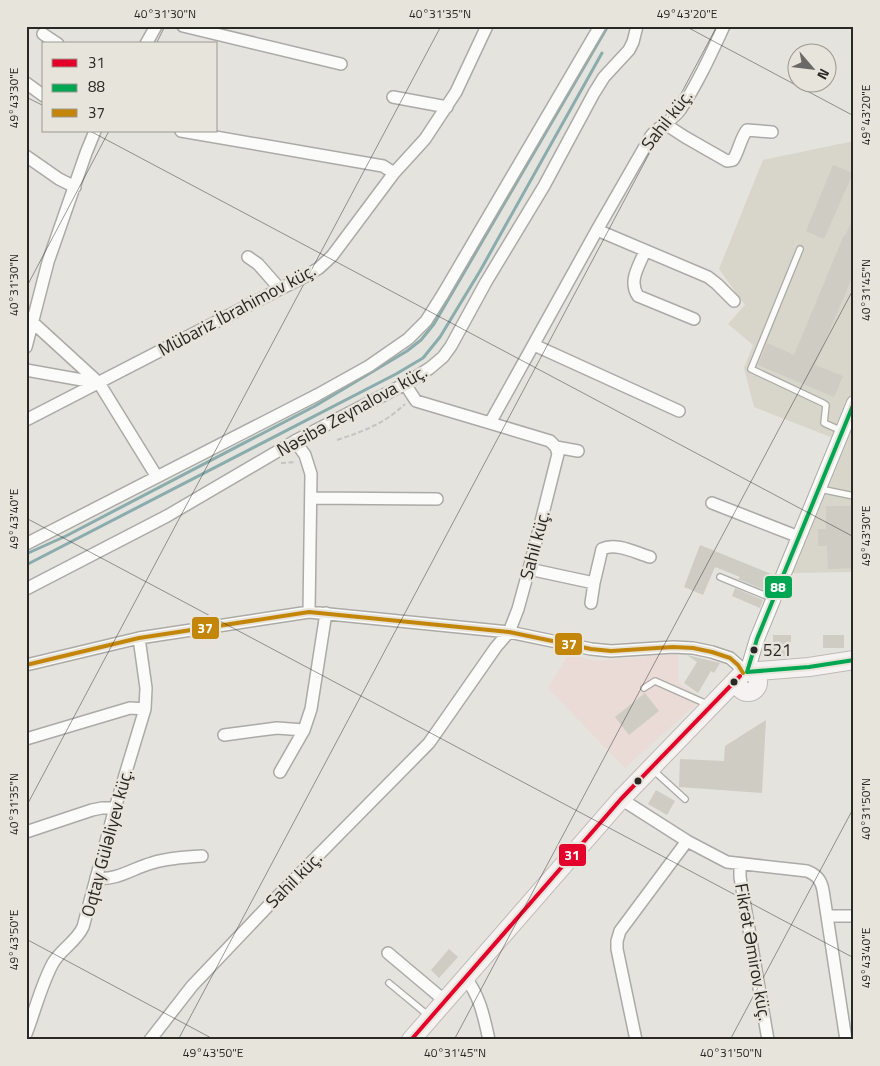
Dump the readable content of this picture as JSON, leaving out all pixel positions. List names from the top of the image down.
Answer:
{
  "streets": {
    "street": [
      "Sahil küç.",
      "Mübariz İbrahimov küç.",
      "Nəsibə Zeynalova küç.",
      "Oqtay Güləliyev küç.",
      "Fikrət Əmirov küç."
    ]
  },
  "places": ["521"],
  "lines": ["transit line 88", "transit line 37", "transit line 31"],
  "legend": ["31", "88", "37"],
  "north": "bottom right",
  "coordinates": [
    "40°31'30\"N",
    "40°31'35\"N",
    "49°43'20\"E",
    "49°43'30\"E",
    "40°31'45\"N",
    "49°43'40\"E",
    "40°31'50\"N",
    "49°43'50\"E"
  ]
}
